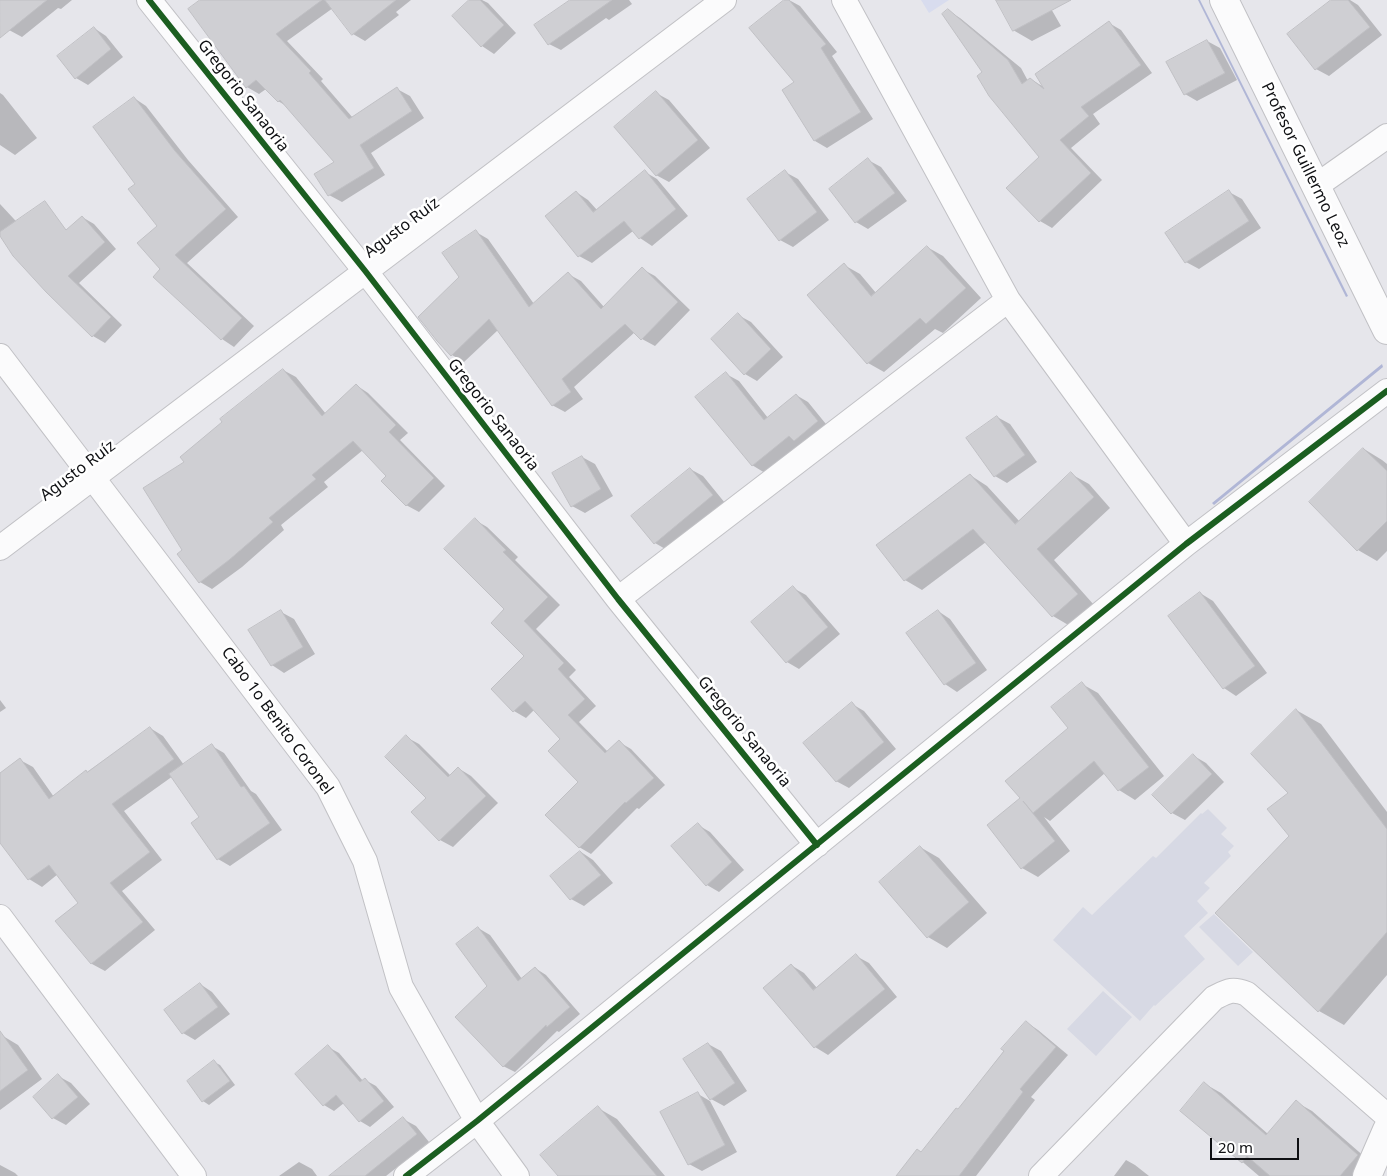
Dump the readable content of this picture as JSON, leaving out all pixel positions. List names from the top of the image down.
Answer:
{
  "streets": {
    "street": [
      "Gregorio Sanaoria",
      "Profesor Guillermo Leoz",
      "Agusto Ruíz",
      "Cabo 1o Benito Coronel"
    ]
  },
  "crossings": [
    ["Gregorio Sanaoria", "Agusto Ruíz"],
    ["Agusto Ruíz", "Cabo 1o Benito Coronel"]
  ],
  "scale_bar": "20 m"
}
